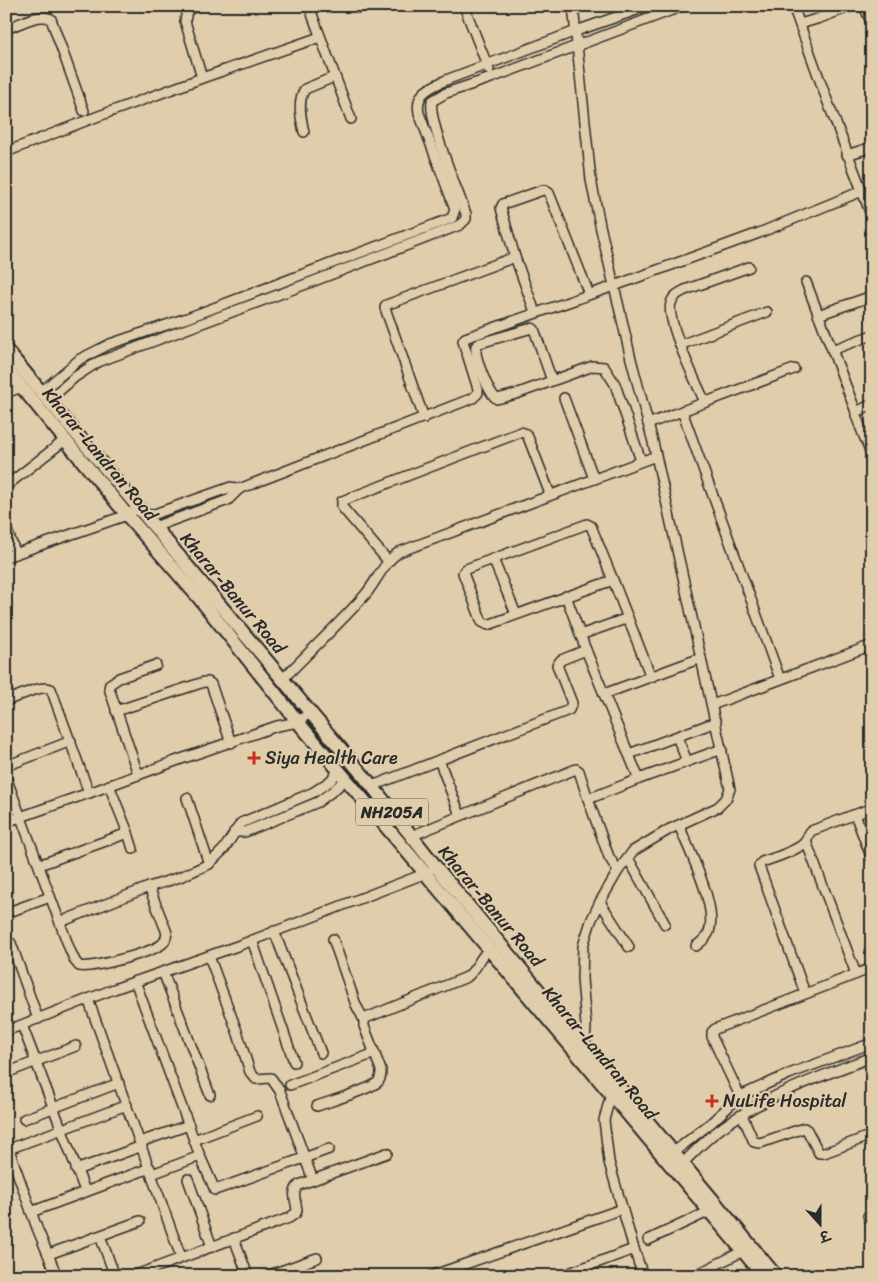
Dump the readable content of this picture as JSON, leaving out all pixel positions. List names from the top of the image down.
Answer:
{
  "streets": {
    "highway": ["Kharar-Landran Road", "Kharar-Banur Road", "NH205A"]
  },
  "crossings": [
    ["Kharar-Landran Road", "Kharar-Banur Road"]
  ],
  "places": {
    "health": ["Siya Health Care", "NuLife Hospital"]
  },
  "north": "bottom"
}
